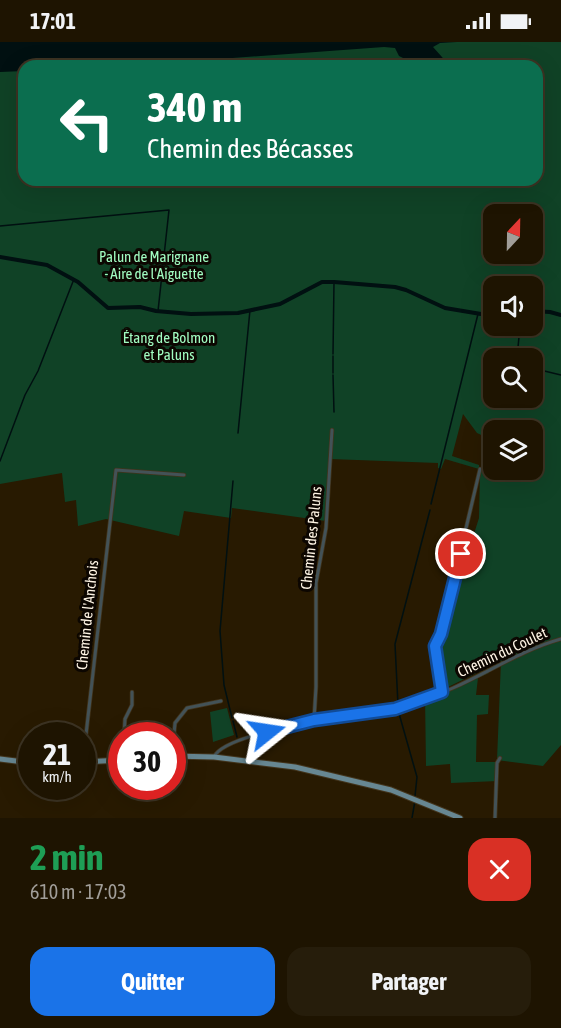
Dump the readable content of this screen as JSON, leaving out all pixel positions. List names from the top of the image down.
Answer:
{
  "streets": {
    "street": ["Chemin des Paluns", "Chemin de l'Anchois", "Chemin du Coulet"]
  },
  "crossings": [
    ["Chemin des Paluns", "Chemin du Coulet"]
  ],
  "parks": ["Palun de Marignane - Aire de l'Aiguette", "Étang de Bolmon et Paluns"],
  "north": "top",
  "page": {
    "status": "17:01",
    "turn": ["340 m", "Chemin des Bécasses"],
    "speed": "21 km/h",
    "limit": "30",
    "heading": ["2 min", "610 m · 17:03"],
    "buttons": ["Quitter", "Partager"]
  }
}
